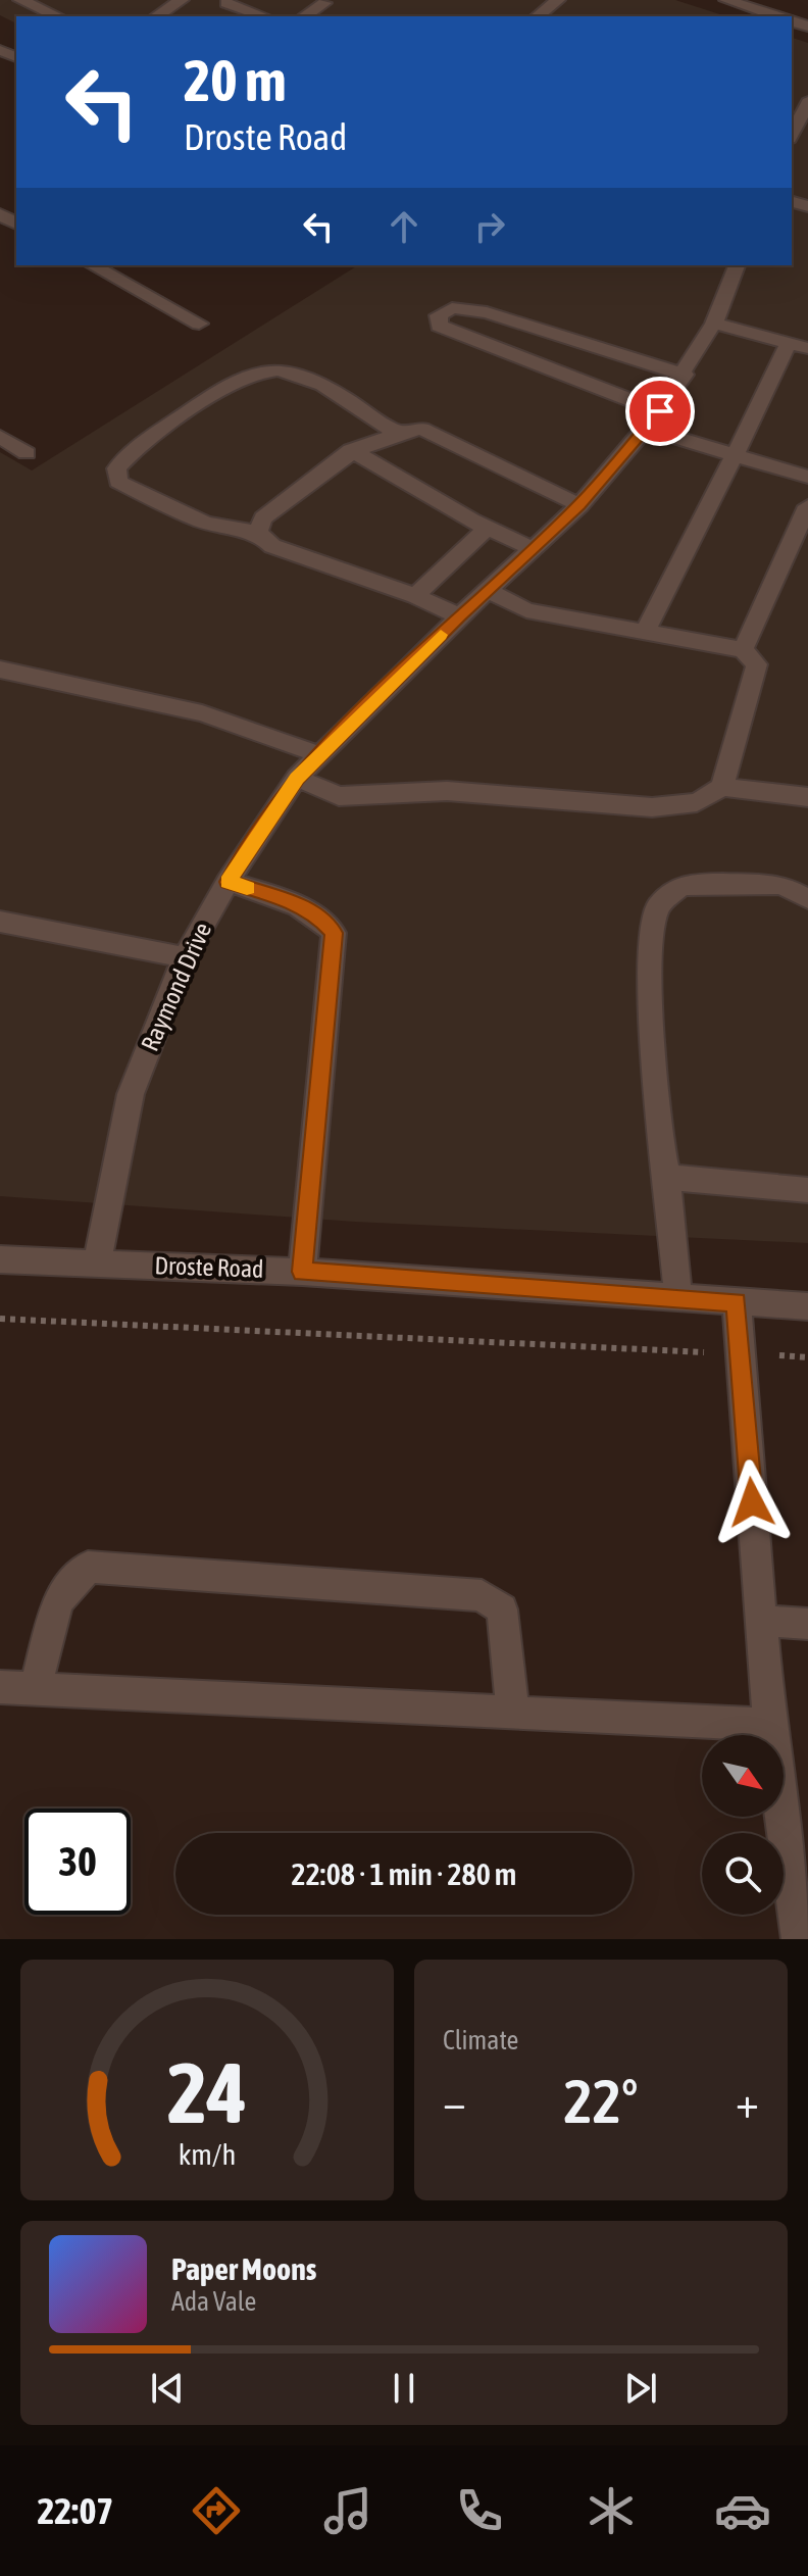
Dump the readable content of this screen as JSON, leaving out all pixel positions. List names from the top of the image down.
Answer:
{
  "streets": {
    "street": ["Raymond Drive", "Droste Road"]
  },
  "crossings": [
    ["Raymond Drive", "Droste Road"]
  ],
  "north": "bottom right",
  "page": {
    "turn": ["20 m", "Droste Road"],
    "limit": "30",
    "trip": "22:08 · 1 min · 280 m",
    "tile": "Climate",
    "heat": ["−", "22°", "+"],
    "song": ["Paper Moons", "Ada Vale"],
    "tabs": "22:07",
    "gauge": ["24", "km/h"]
  }
}
